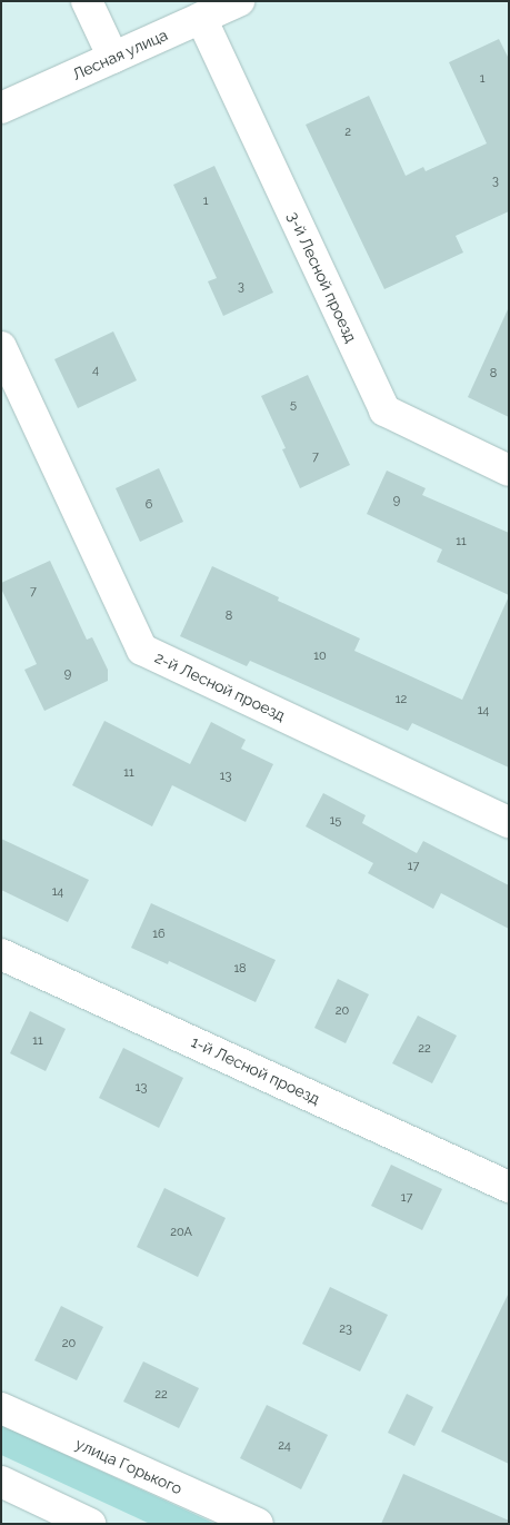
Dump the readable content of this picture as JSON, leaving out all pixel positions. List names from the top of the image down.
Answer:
{
  "streets": {
    "street": [
      "Лесная улица",
      "3-й Лесной проезд",
      "2-й Лесной проезд",
      "1-й Лесной проезд",
      "улица Горького"
    ]
  },
  "crossings": [
    ["Лесная улица", "3-й Лесной проезд"]
  ],
  "house_numbers": [
    "1",
    "2",
    "3",
    "1",
    "3",
    "4",
    "8",
    "5",
    "7",
    "9",
    "6",
    "11",
    "7",
    "8",
    "10",
    "9",
    "12",
    "14",
    "11",
    "13",
    "15",
    "17",
    "14",
    "16",
    "18",
    "20",
    "11",
    "22",
    "13",
    "17",
    "20А",
    "23",
    "20",
    "22",
    "24"
  ]
}
